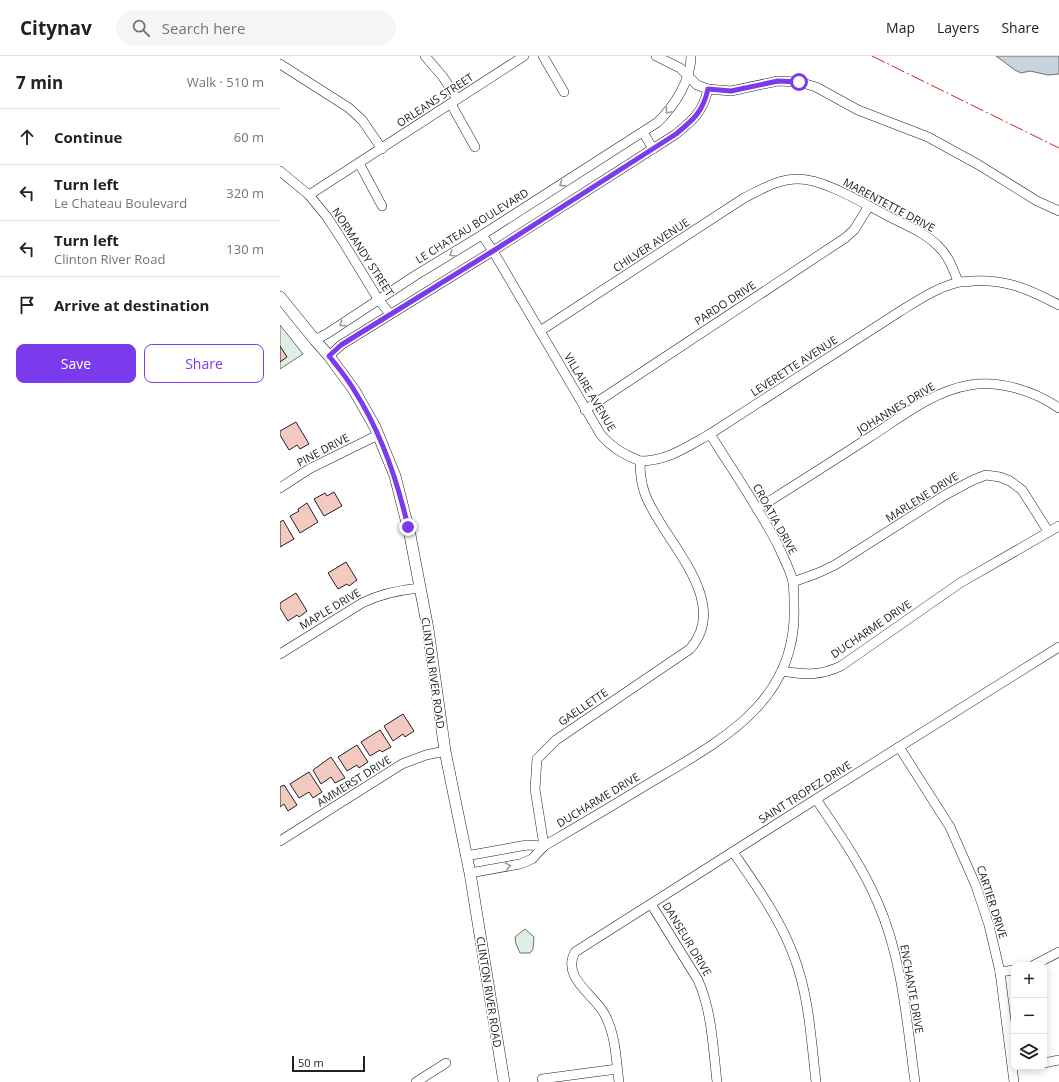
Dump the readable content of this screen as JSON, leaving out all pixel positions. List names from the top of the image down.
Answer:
{
  "streets": {
    "street": [
      "ORLEANS STREET",
      "MARENTETTE DRIVE",
      "LE CHATEAU BOULEVARD",
      "CHILVER AVENUE",
      "NORMANDY STREET",
      "PARDO DRIVE",
      "LEVERETTE AVENUE",
      "VILLAIRE AVENUE",
      "JOHANNES DRIVE",
      "PINE DRIVE",
      "MARLENE DRIVE",
      "CROATIA DRIVE",
      "MAPLE DRIVE",
      "DUCHARME DRIVE",
      "CLINTON RIVER ROAD",
      "GAELLETTE",
      "AMMERST DRIVE",
      "SAINT TROPEZ DRIVE",
      "CARTIER DRIVE",
      "DANSEUR DRIVE",
      "ENCHANTE DRIVE"
    ]
  },
  "crossings": [
    ["ORLEANS STREET", "NORMANDY STREET"],
    ["MARENTETTE DRIVE", "CHILVER AVENUE"],
    ["MARENTETTE DRIVE", "PARDO DRIVE"],
    ["MARENTETTE DRIVE", "LEVERETTE AVENUE"],
    ["LE CHATEAU BOULEVARD", "NORMANDY STREET"],
    ["LE CHATEAU BOULEVARD", "VILLAIRE AVENUE"],
    ["LE CHATEAU BOULEVARD", "CLINTON RIVER ROAD"],
    ["CHILVER AVENUE", "VILLAIRE AVENUE"],
    ["PARDO DRIVE", "VILLAIRE AVENUE"],
    ["LEVERETTE AVENUE", "VILLAIRE AVENUE"],
    ["LEVERETTE AVENUE", "CROATIA DRIVE"],
    ["LEVERETTE AVENUE", "GAELLETTE"],
    ["VILLAIRE AVENUE", "GAELLETTE"],
    ["JOHANNES DRIVE", "CROATIA DRIVE"],
    ["PINE DRIVE", "CLINTON RIVER ROAD"],
    ["MARLENE DRIVE", "CROATIA DRIVE"],
    ["MARLENE DRIVE", "DUCHARME DRIVE"],
    ["CROATIA DRIVE", "DUCHARME DRIVE"],
    ["MAPLE DRIVE", "CLINTON RIVER ROAD"],
    ["DUCHARME DRIVE", "CLINTON RIVER ROAD"],
    ["DUCHARME DRIVE", "GAELLETTE"],
    ["CLINTON RIVER ROAD", "AMMERST DRIVE"],
    ["SAINT TROPEZ DRIVE", "CARTIER DRIVE"],
    ["SAINT TROPEZ DRIVE", "DANSEUR DRIVE"],
    ["SAINT TROPEZ DRIVE", "ENCHANTE DRIVE"]
  ],
  "scale_bar": "50 m",
  "page": {
    "header": "Citynav",
    "search": "Search here",
    "nav": ["Map", "Layers", "Share"],
    "heading": ["7 min", "Walk · 510 m"],
    "list": [
      ["Continue", "60 m"],
      ["Turn left", "Le Chateau Boulevard", "320 m"],
      ["Turn left", "Clinton River Road", "130 m"],
      "Arrive at destination"
    ],
    "buttons": ["Save", "Share"],
    "map_buttons": ["+", "−"],
    "scale": "50 m"
  }
}
